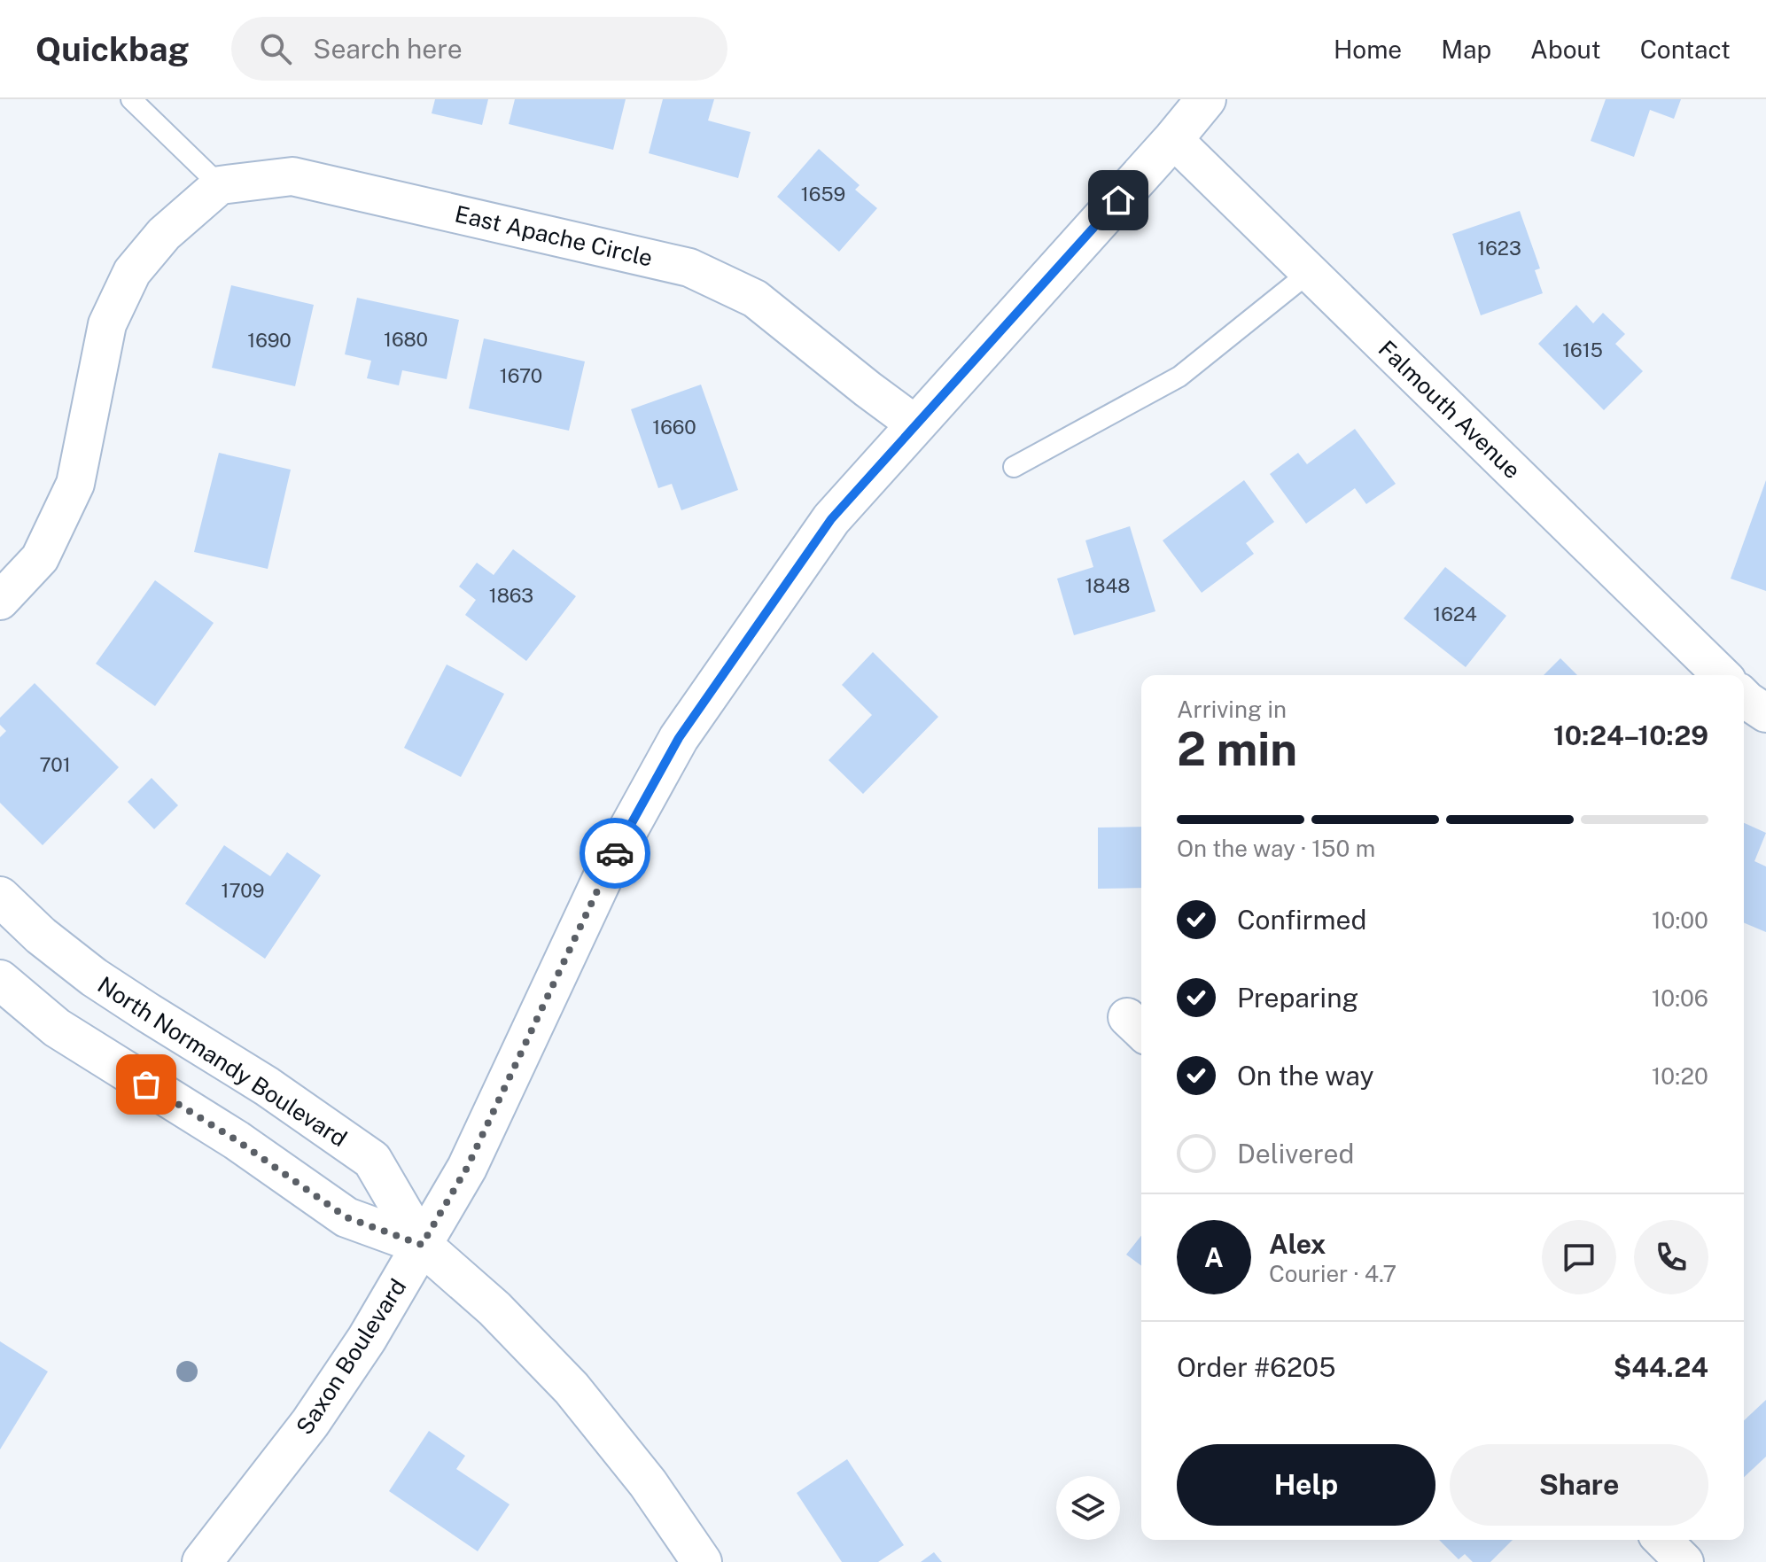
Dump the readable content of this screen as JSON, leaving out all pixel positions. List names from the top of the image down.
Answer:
{
  "streets": {
    "main road": ["North Normandy Boulevard", "Saxon Boulevard"],
    "street": ["East Apache Circle", "Falmouth Avenue"]
  },
  "crossings": [
    ["East Apache Circle", "Saxon Boulevard"],
    ["Falmouth Avenue", "Saxon Boulevard"],
    ["North Normandy Boulevard", "Saxon Boulevard"]
  ],
  "house_numbers": [
    "1659",
    "1623",
    "1680",
    "1690",
    "1615",
    "1670",
    "1660",
    "1848",
    "1863",
    "1624",
    "701",
    "1709"
  ],
  "page": {
    "header": "Quickbag",
    "search": "Search here",
    "nav": [
      "Home",
      "Map",
      "About",
      "Contact"
    ],
    "heading": ["2 min", "Arriving in", "10:24–10:29"],
    "panel": [
      "Alex",
      "Courier · 4.7",
      "Order #6205",
      "$44.24"
    ],
    "bar": "On the way · 150 m",
    "list": [
      ["Confirmed", "10:00"],
      ["Preparing", "10:06"],
      ["On the way", "10:20"],
      "Delivered"
    ],
    "round": "A",
    "buttons": ["Help", "Share"]
  }
}
